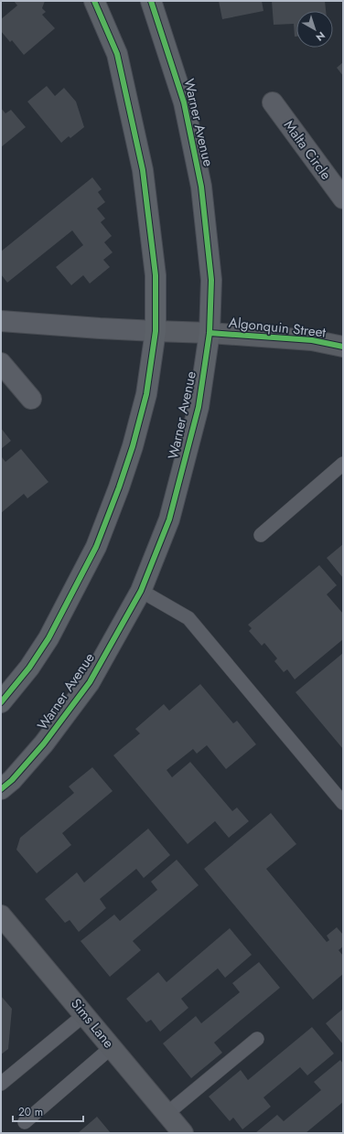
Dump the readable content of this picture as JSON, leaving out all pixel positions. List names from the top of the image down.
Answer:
{
  "streets": {
    "main road": ["Warner Avenue"],
    "street": ["Malta Circle", "Algonquin Street", "Sims Lane"]
  },
  "crossings": [
    ["Warner Avenue", "Algonquin Street"]
  ],
  "scale_bar": "20 m",
  "north": "bottom right"
}
